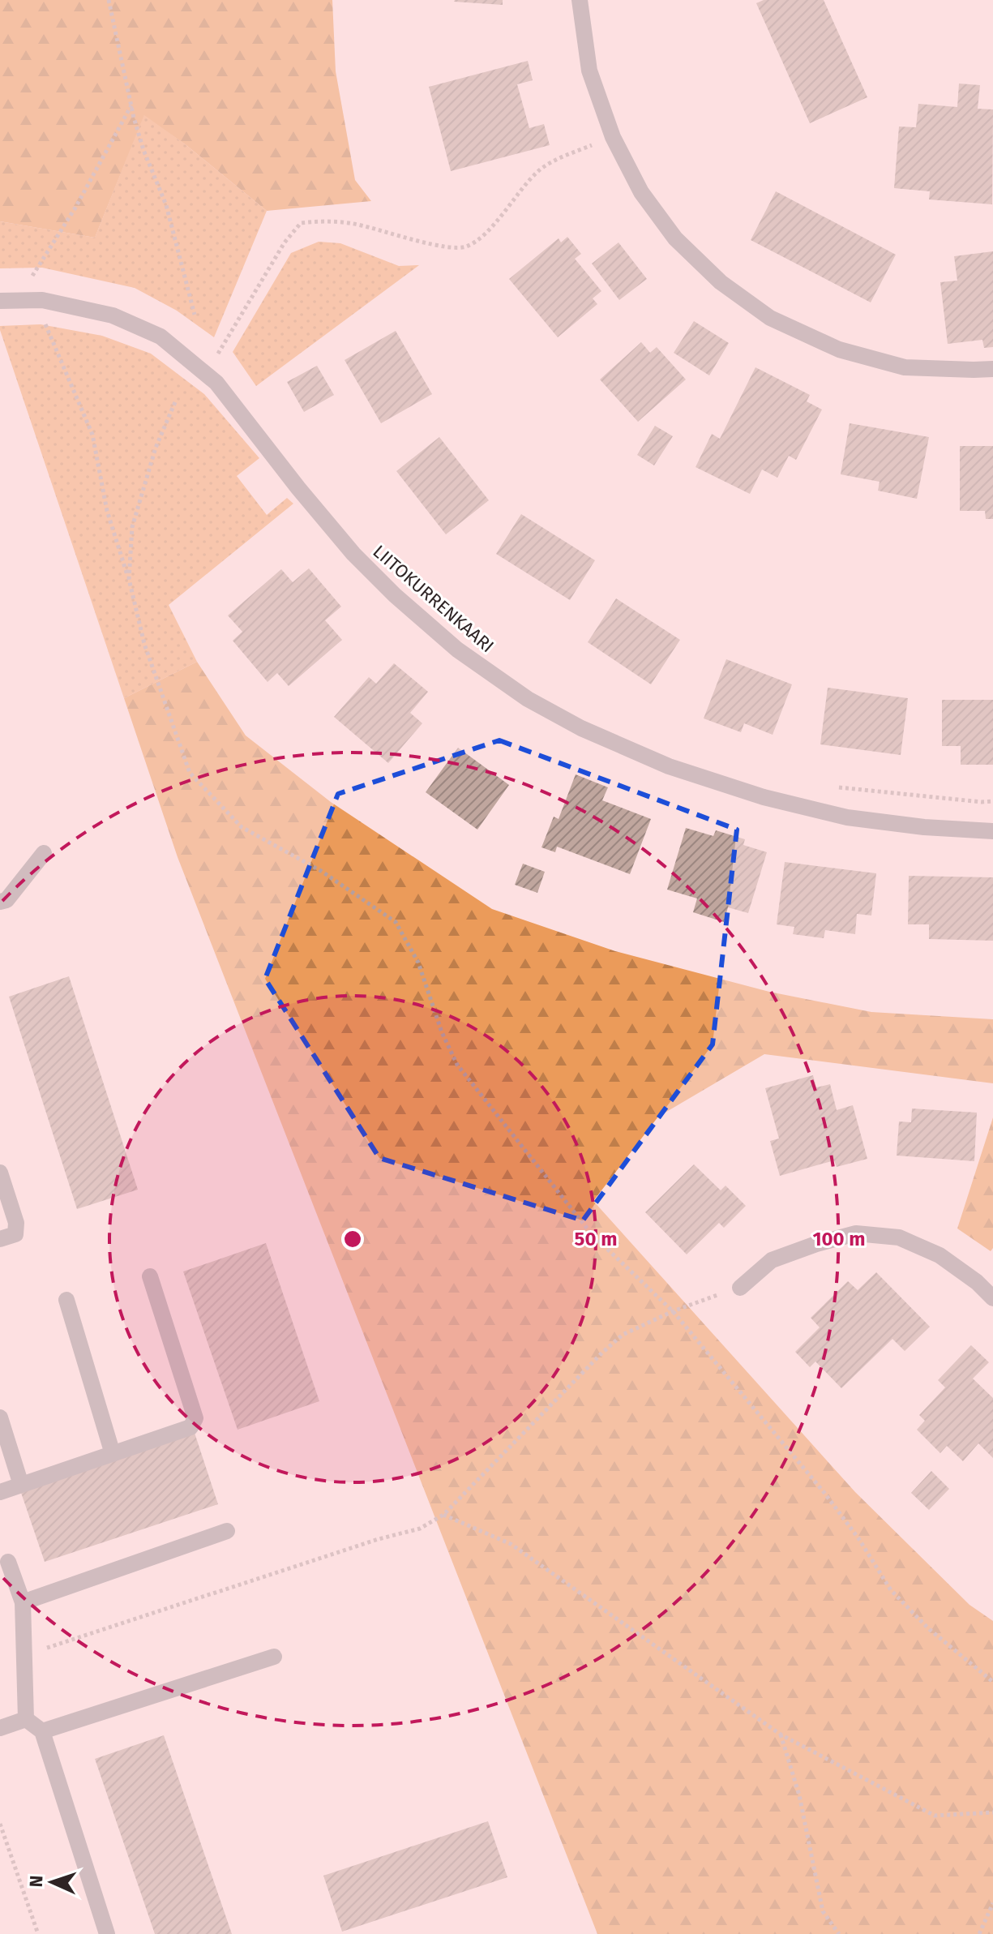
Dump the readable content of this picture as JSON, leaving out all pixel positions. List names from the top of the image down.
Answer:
{
  "streets": {
    "street": ["LIITOKURRENKAARI"]
  },
  "north": "left",
  "rings": ["50 m", "100 m"]
}
